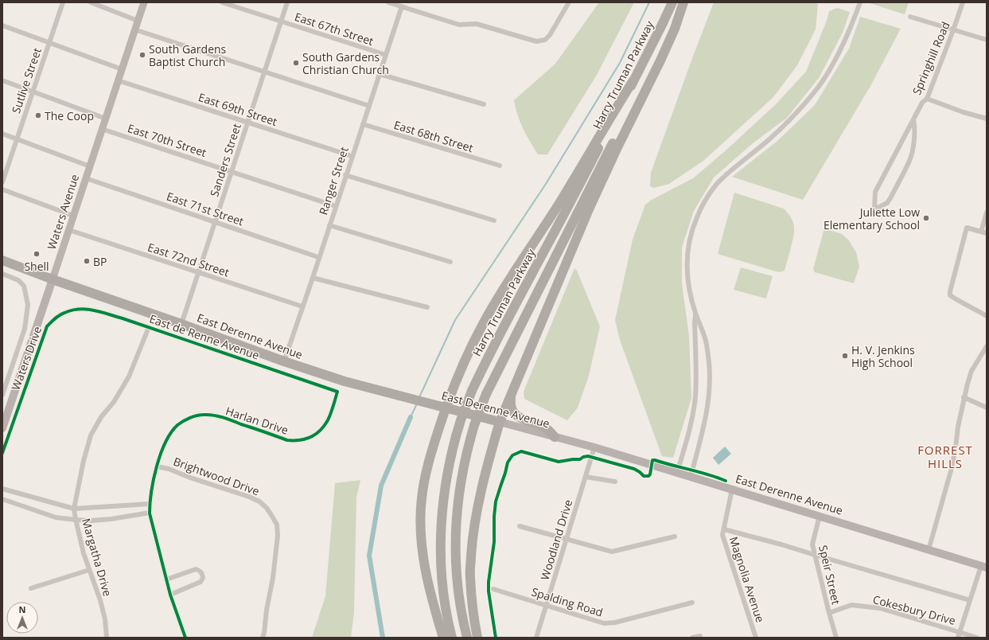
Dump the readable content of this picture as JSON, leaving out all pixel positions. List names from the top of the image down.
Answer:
{
  "streets": {
    "highway": ["Harry Truman Parkway", "East Derenne Avenue"],
    "main road": ["Waters Avenue"],
    "street": [
      "East 67th Street",
      "Springhill Road",
      "Sutlive Street",
      "East 69th Street",
      "East 68th Street",
      "East 70th Street",
      "Sanders Street",
      "Ranger Street",
      "East 71st Street",
      "East 72nd Street",
      "East de Renne Avenue",
      "Waters Drive",
      "Harlan Drive",
      "Brightwood Drive",
      "Woodland Drive",
      "Margatha Drive",
      "Speir Street",
      "Magnolia Avenue",
      "Spalding Road",
      "Cokesbury Drive"
    ]
  },
  "crossings": [
    ["East 67th Street", "Sanders Street"],
    ["East 67th Street", "Ranger Street"],
    ["East 69th Street", "Sanders Street"],
    ["East 69th Street", "Ranger Street"],
    ["East 69th Street", "Waters Avenue"],
    ["East 68th Street", "Ranger Street"],
    ["East 70th Street", "Sanders Street"],
    ["East 70th Street", "Ranger Street"],
    ["East 70th Street", "Waters Avenue"],
    ["Sanders Street", "East 71st Street"],
    ["Sanders Street", "East 72nd Street"],
    ["Sanders Street", "East Derenne Avenue"],
    ["Ranger Street", "East 71st Street"],
    ["Ranger Street", "East 72nd Street"],
    ["Ranger Street", "East Derenne Avenue"],
    ["East 71st Street", "Waters Avenue"],
    ["Waters Avenue", "East 72nd Street"],
    ["Waters Avenue", "East Derenne Avenue"],
    ["East Derenne Avenue", "Woodland Drive"],
    ["East Derenne Avenue", "Speir Street"],
    ["East Derenne Avenue", "Magnolia Avenue"],
    ["East de Renne Avenue", "Waters Drive"],
    ["East de Renne Avenue", "Harlan Drive"],
    ["East de Renne Avenue", "Margatha Drive"],
    ["Harlan Drive", "Brightwood Drive"],
    ["Woodland Drive", "Spalding Road"],
    ["Speir Street", "Cokesbury Drive"]
  ],
  "districts": ["FORREST HILLS"],
  "places": [
    "South Gardens Baptist Church",
    "South Gardens Christian Church",
    "The Coop",
    "Juliette Low Elementary School",
    "Shell",
    "BP",
    "H. V. Jenkins High School"
  ],
  "north": "top"
}
